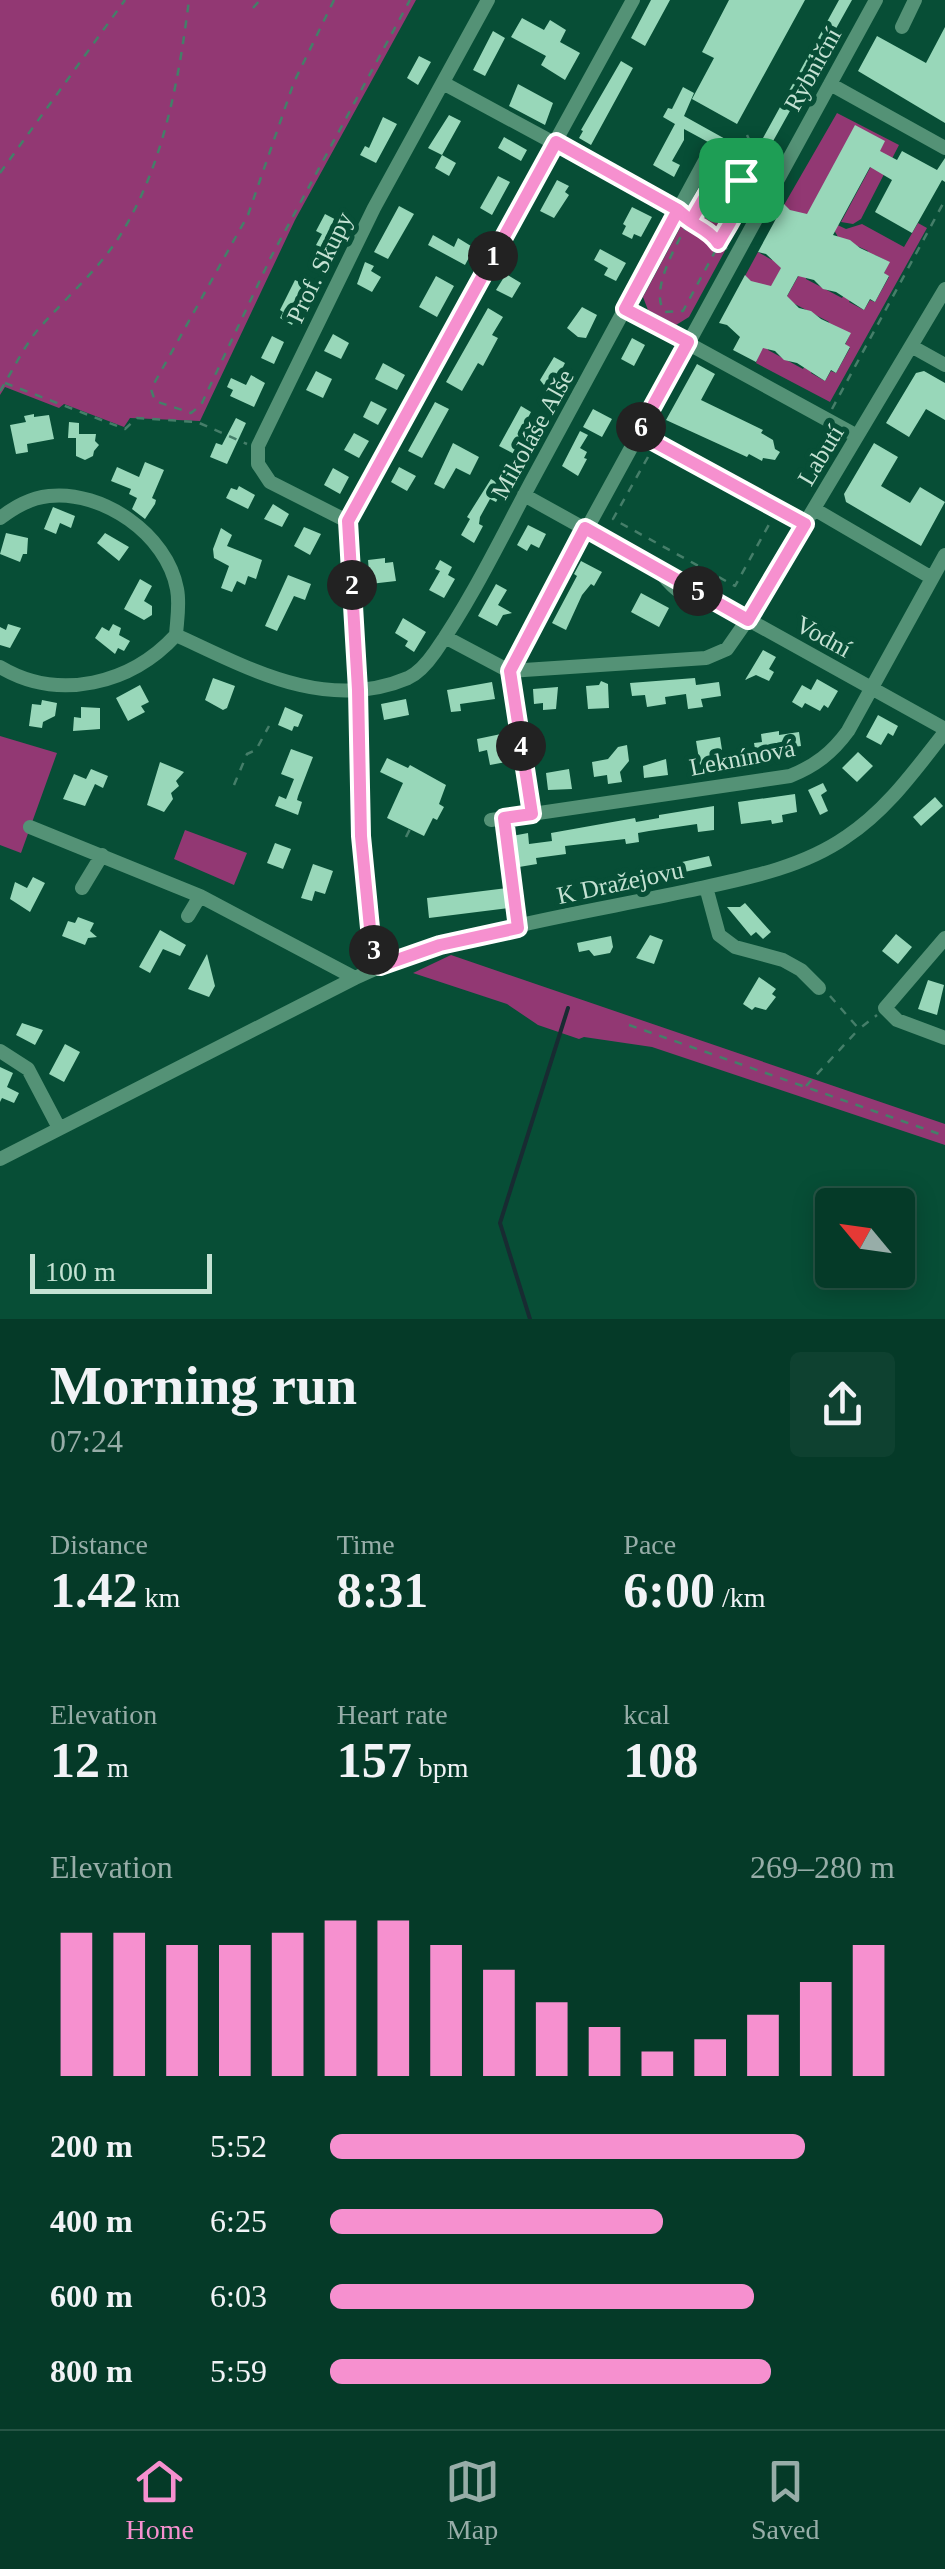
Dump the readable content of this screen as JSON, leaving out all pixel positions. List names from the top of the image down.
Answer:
{
  "streets": {
    "street": [
      "Rybniční",
      "Prof. Skupy",
      "Mikoláše Alše",
      "Labutí",
      "Vodní",
      "Leknínová",
      "K Dražejovu"
    ]
  },
  "crossings": [
    ["Rybniční", "Labutí"],
    ["Rybniční", "Vodní"],
    ["Labutí", "Vodní"],
    ["Vodní", "Leknínová"],
    ["Vodní", "K Dražejovu"]
  ],
  "scale_bar": "100 m",
  "north": "top left",
  "page": {
    "pins": [
      "1",
      "6",
      "2",
      "5",
      "4",
      "3"
    ],
    "scale": "100 m",
    "heading": ["Morning run", "07:24"],
    "stats": [
      ["Distance", "1.42 km"],
      ["Time", "8:31"],
      ["Pace", "6:00 /km"],
      ["Elevation", "12 m"],
      ["Heart rate", "157 bpm"],
      ["kcal", "108"]
    ],
    "chart": ["Elevation", "269–280 m"],
    "list": [
      {
        "name": "200 m",
        "note": "5:52"
      },
      {
        "name": "400 m",
        "note": "6:25"
      },
      {
        "name": "600 m",
        "note": "6:03"
      },
      {
        "name": "800 m",
        "note": "5:59"
      }
    ],
    "tabs": ["Home", "Map", "Saved"]
  }
}
